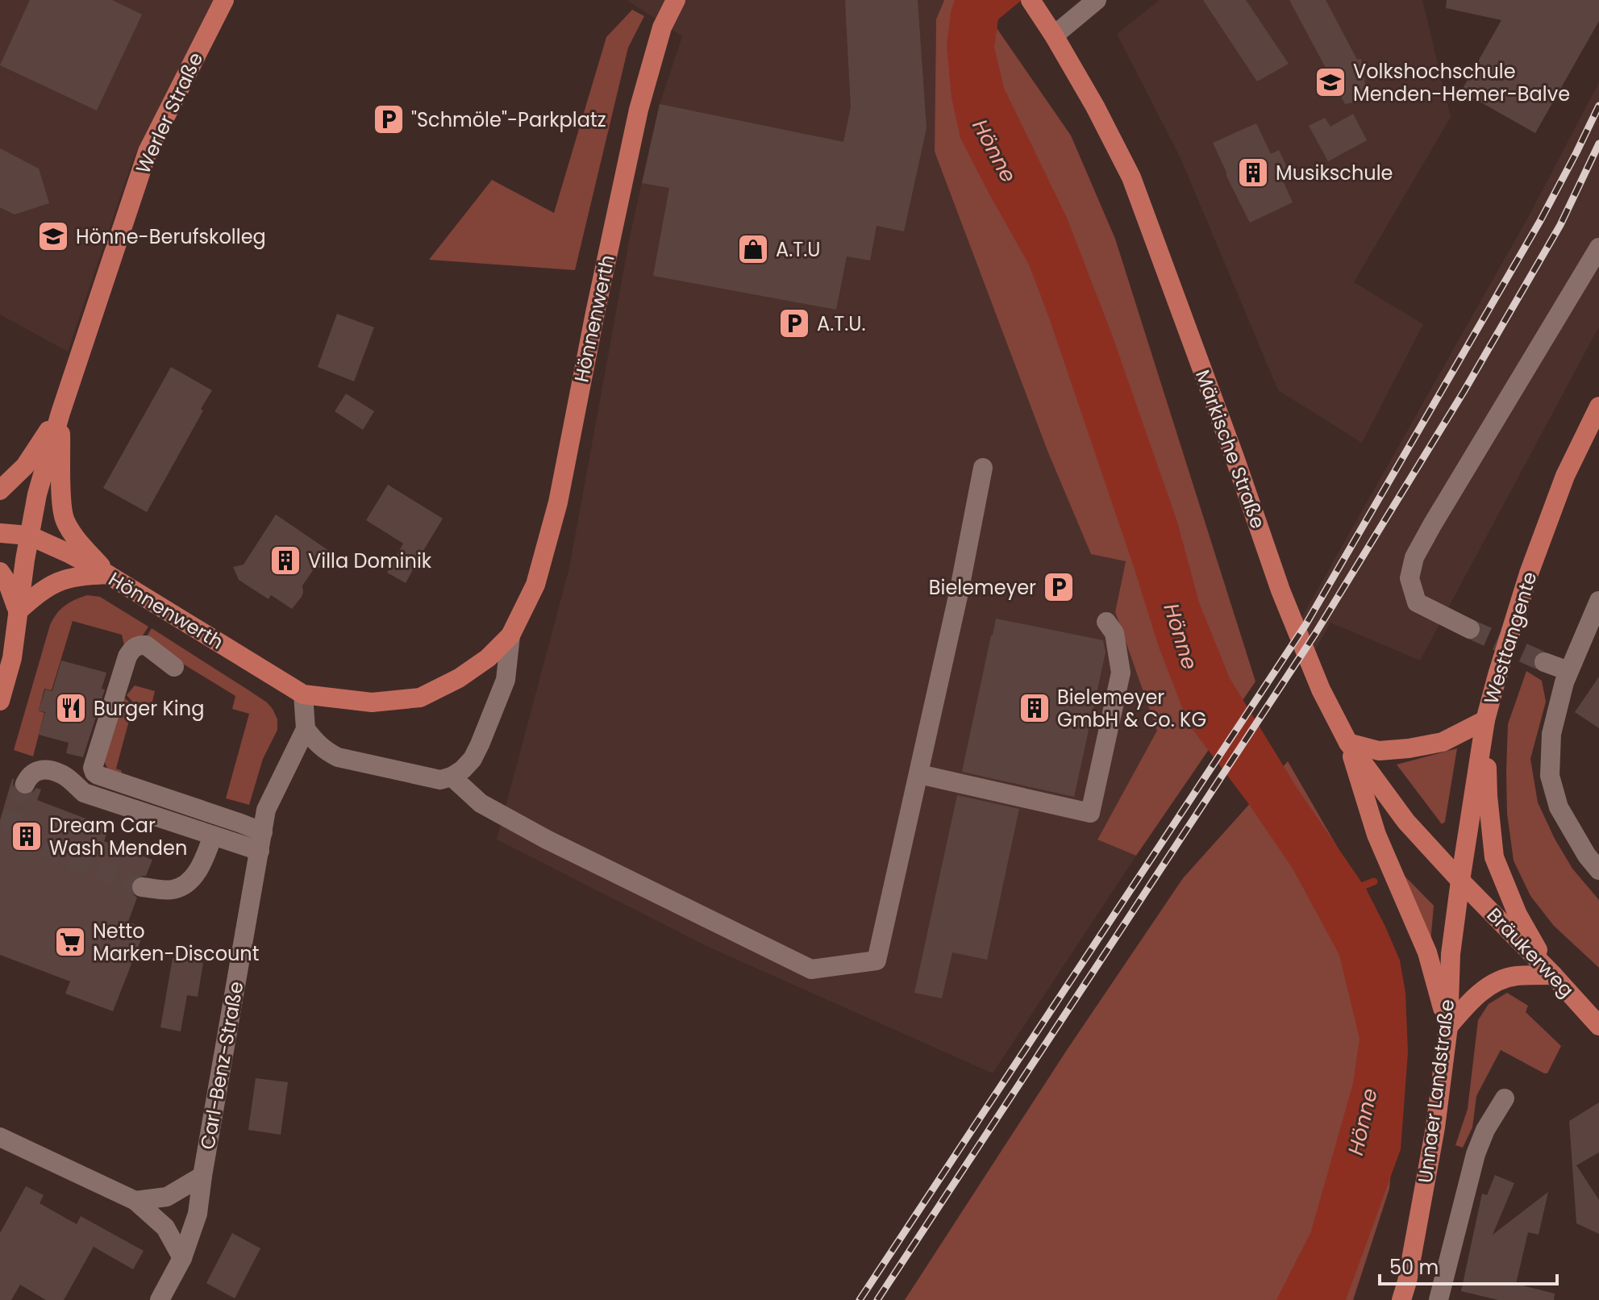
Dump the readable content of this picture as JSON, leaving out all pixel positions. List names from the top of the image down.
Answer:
{
  "streets": {
    "main road": [
      "Werler Straße",
      "Hönnenwerth",
      "Märkische Straße",
      "Westtangente",
      "Bräukerweg",
      "Unnaer Landstraße"
    ],
    "street": ["Carl-Benz-Straße"]
  },
  "crossings": [
    ["Werler Straße", "Hönnenwerth"],
    ["Märkische Straße", "Westtangente"],
    ["Märkische Straße", "Bräukerweg"],
    ["Märkische Straße", "Unnaer Landstraße"],
    ["Westtangente", "Bräukerweg"],
    ["Westtangente", "Unnaer Landstraße"],
    ["Bräukerweg", "Unnaer Landstraße"]
  ],
  "water": ["Hönne"],
  "places": {
    "school or university": ["Volkshochschule Menden-Hemer-Balve", "Hönne-Berufskolleg"],
    "parking": ["\"Schmöle\"-Parkplatz", "A.T.U.", "Bielemeyer"],
    "building": [
      "Musikschule",
      "Villa Dominik",
      "Bielemeyer GmbH & Co. KG",
      "Dream Car Wash Menden"
    ],
    "shop": ["A.T.U"],
    "restaurant": ["Burger King"],
    "supermarket": ["Netto Marken-Discount"]
  },
  "scale_bar": "50 m"
}
